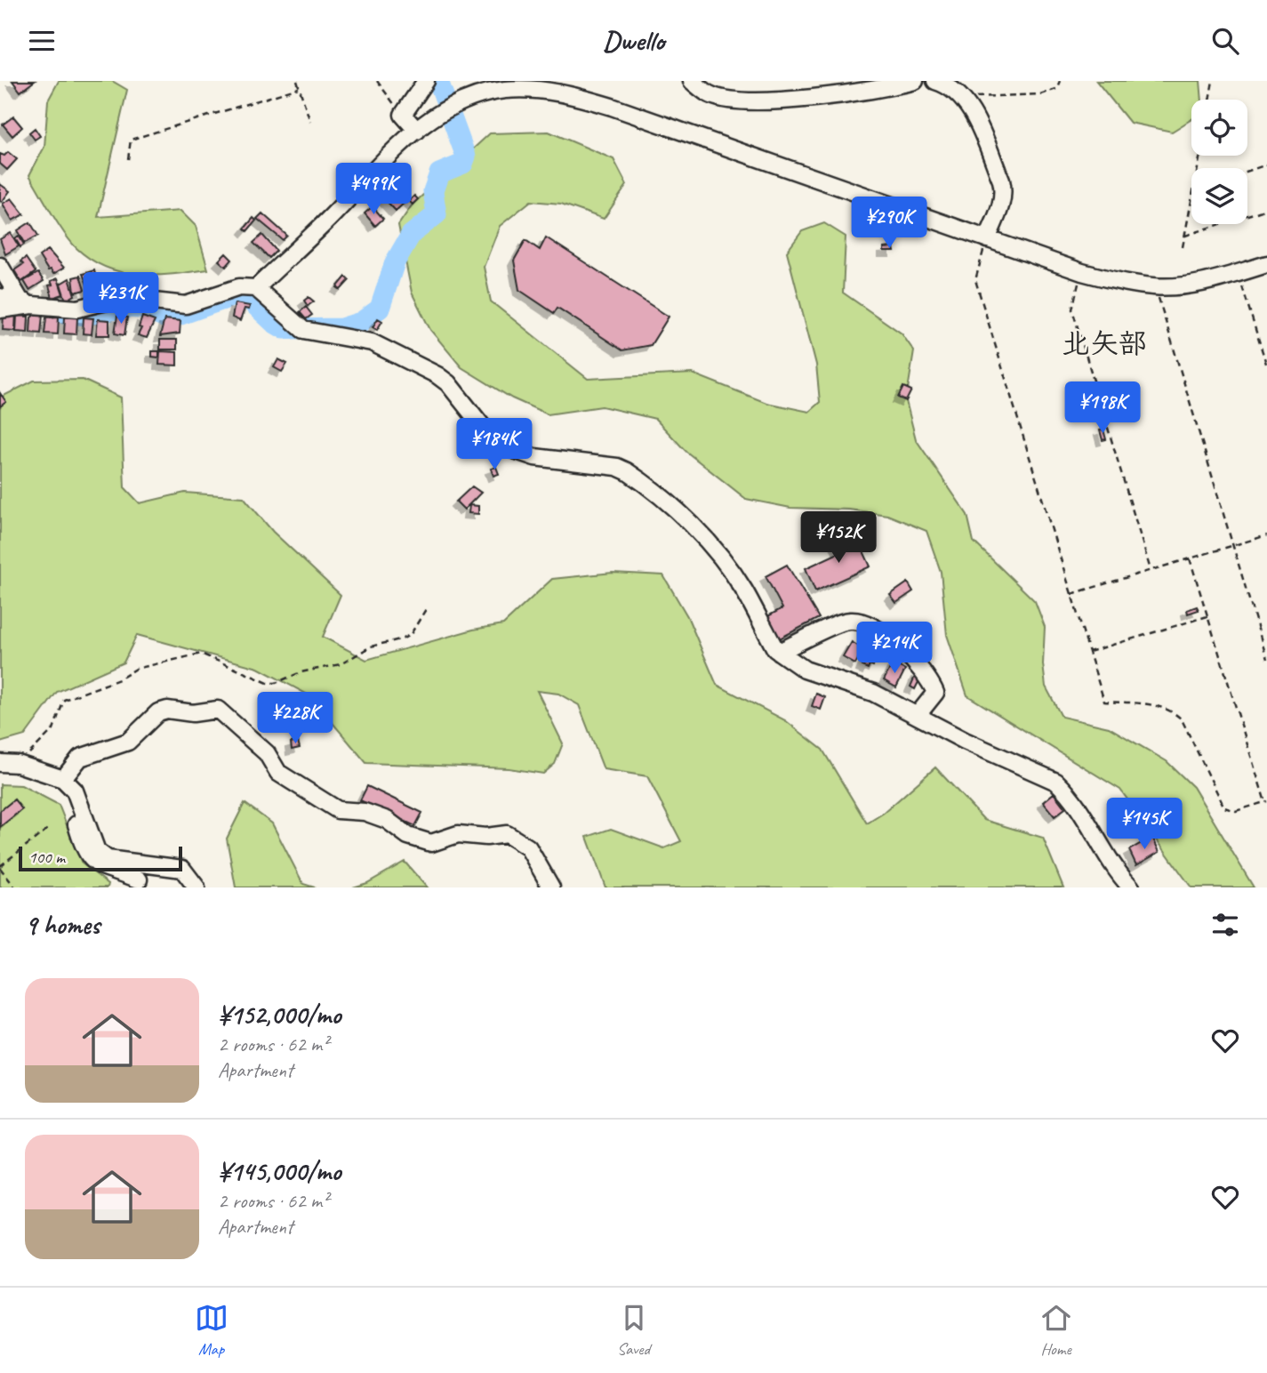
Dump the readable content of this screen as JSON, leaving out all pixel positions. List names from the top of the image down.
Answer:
{
  "districts": ["北矢部"],
  "scale_bar": "100 m",
  "page": {
    "header": "Dwello",
    "price": [
      "¥499K",
      "¥290K",
      "¥231K",
      "¥198K",
      "¥184K",
      "¥152K",
      "¥214K",
      "¥228K",
      "¥145K"
    ],
    "scale": "100 m",
    "heading": "9 homes",
    "list": [
      {
        "name": "¥152,000/mo",
        "note": "2 rooms · 62 m² · Apartment"
      },
      {
        "name": "¥145,000/mo",
        "note": "2 rooms · 62 m² · Apartment"
      }
    ],
    "tabs": ["Map", "Saved", "Home"]
  }
}
